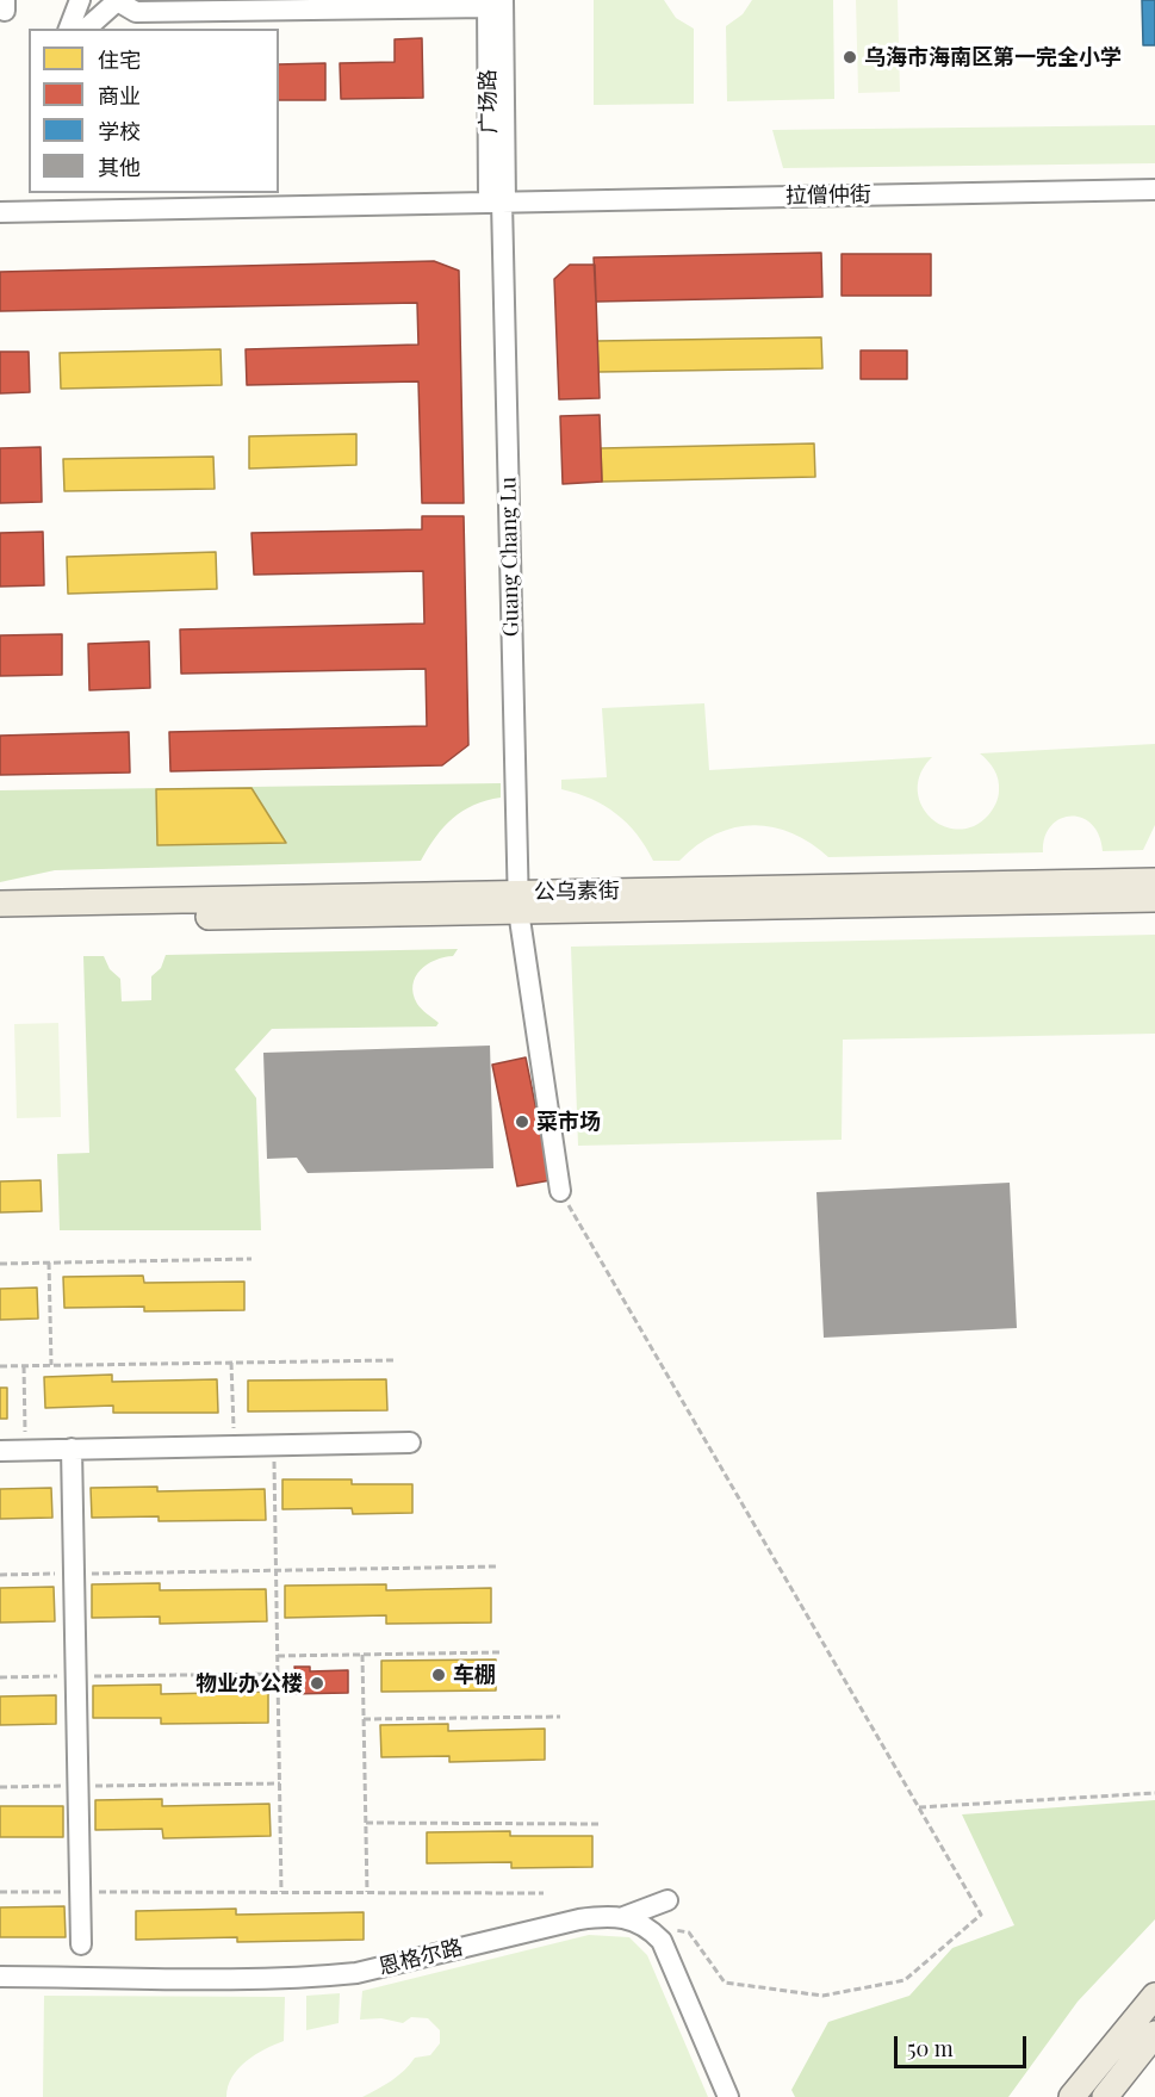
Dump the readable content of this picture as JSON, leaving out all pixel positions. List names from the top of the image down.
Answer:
{
  "streets": {
    "main road": ["公乌素街"],
    "street": [
      "广场路",
      "拉僧仲街",
      "Guang Chang Lu",
      "恩格尔路"
    ]
  },
  "crossings": [
    ["广场路", "拉僧仲街"],
    ["广场路", "Guang Chang Lu"],
    ["拉僧仲街", "Guang Chang Lu"],
    ["Guang Chang Lu", "公乌素街"]
  ],
  "places": [
    "乌海市海南区第一完全小学",
    "菜市场",
    "车棚",
    "物业办公楼"
  ],
  "legend": [
    "住宅",
    "商业",
    "学校",
    "其他"
  ],
  "scale_bar": "50 m"
}
